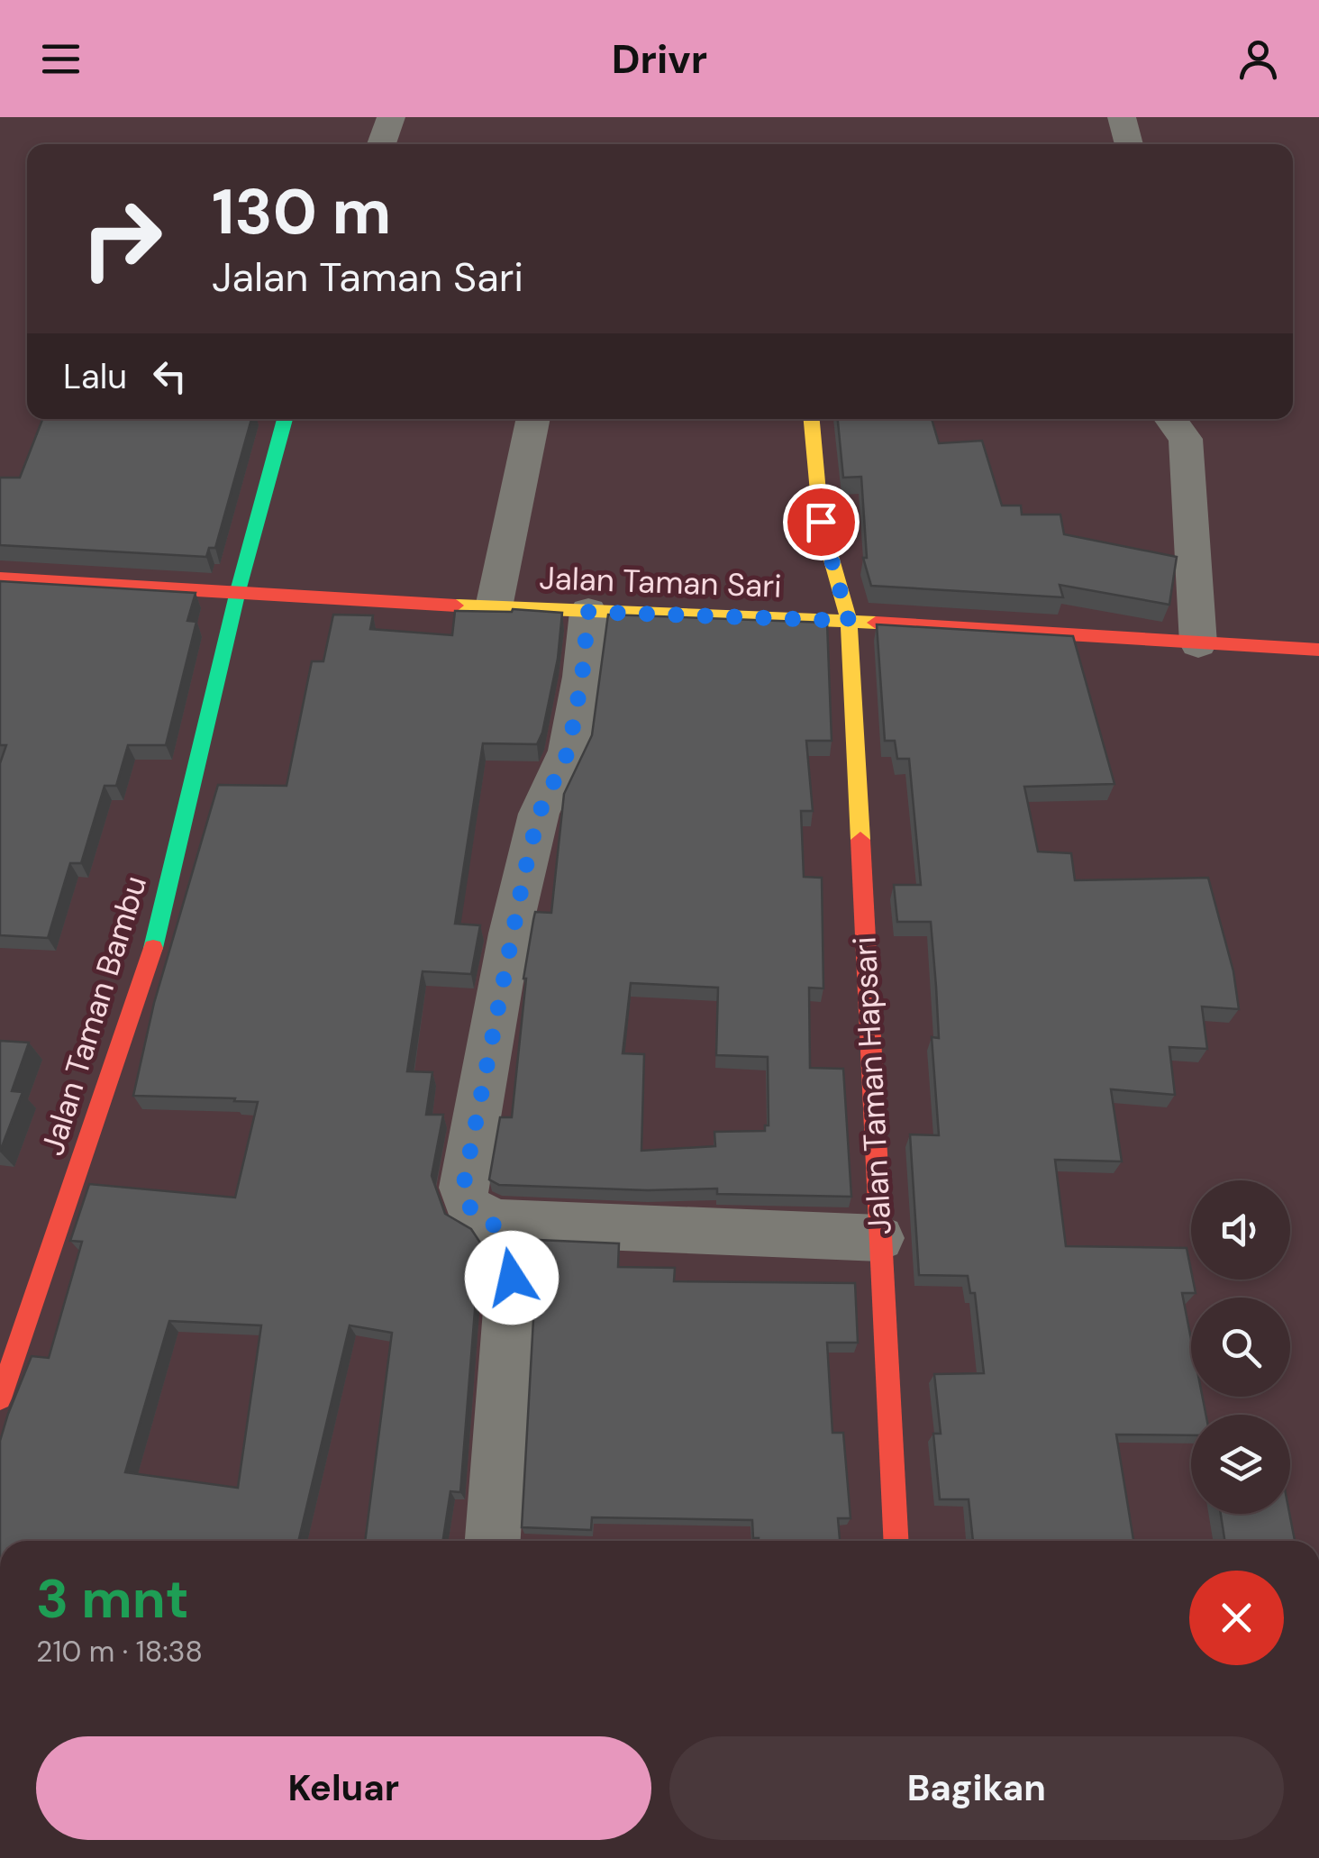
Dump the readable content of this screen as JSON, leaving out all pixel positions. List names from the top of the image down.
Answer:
{
  "streets": {
    "street": ["Jalan Taman Sari", "Jalan Taman Bambu", "Jalan Taman Hapsari"]
  },
  "crossings": [
    ["Jalan Taman Sari", "Jalan Taman Bambu"],
    ["Jalan Taman Sari", "Jalan Taman Hapsari"]
  ],
  "page": {
    "header": "Drivr",
    "turn": ["130 m", "Jalan Taman Sari"],
    "then": "Lalu",
    "heading": ["3 mnt", "210 m · 18:38"],
    "buttons": ["Keluar", "Bagikan"]
  }
}
